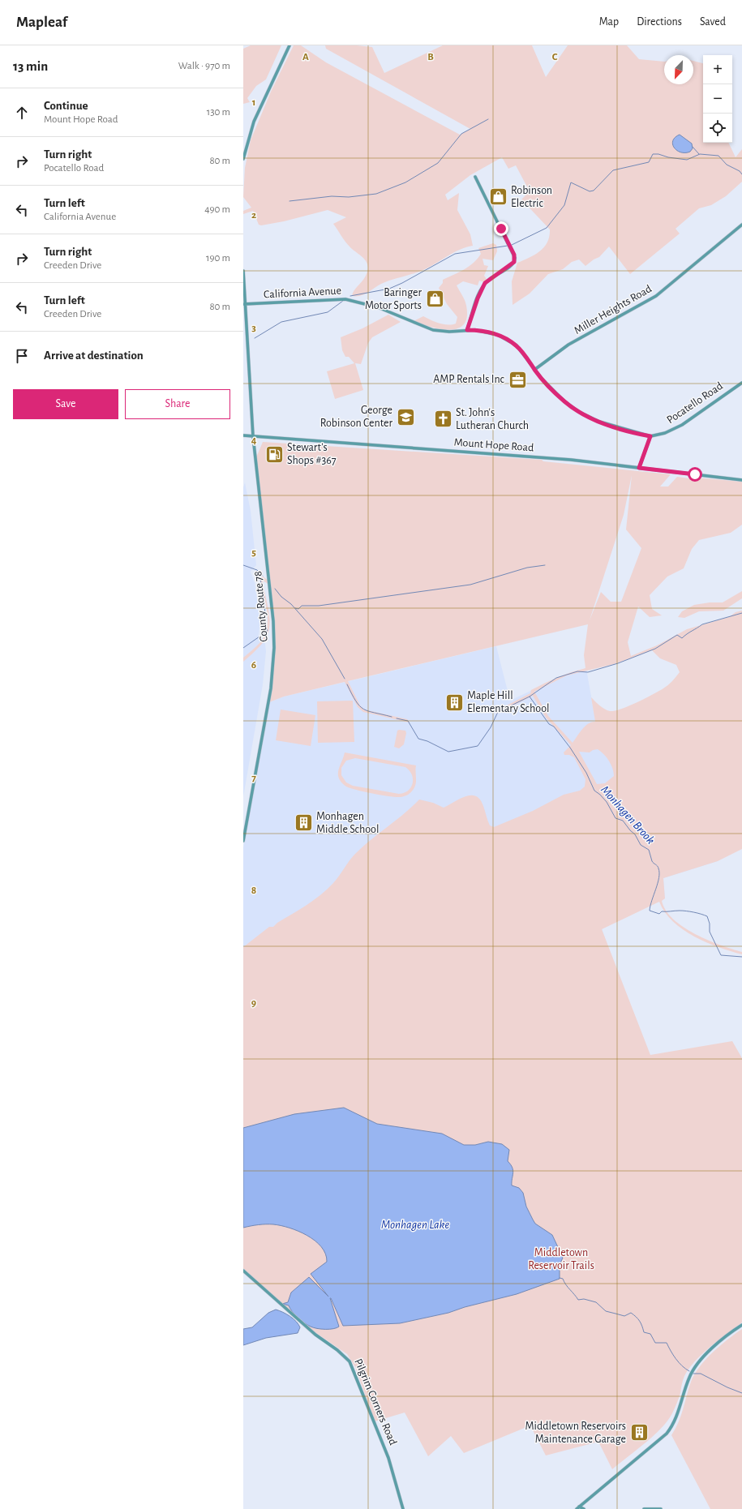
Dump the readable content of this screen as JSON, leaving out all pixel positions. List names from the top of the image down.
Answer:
{
  "streets": {
    "street": [
      "California Avenue",
      "Miller Heights Road",
      "Pocatello Road",
      "Mount Hope Road",
      "County Route 78",
      "Pilgrim Corners Road"
    ]
  },
  "crossings": [
    ["California Avenue", "Miller Heights Road"],
    ["California Avenue", "Pocatello Road"],
    ["California Avenue", "County Route 78"],
    ["Mount Hope Road", "County Route 78"]
  ],
  "water": ["Monhagen Brook", "Monhagen Lake"],
  "parks": ["Middletown Reservoir Trails"],
  "places": {
    "shop": ["Robinson Electric", "Baringer Motor Sports"],
    "office": ["AMP Rentals Inc"],
    "school or university": ["George Robinson Center"],
    "church": ["St. John's Lutheran Church"],
    "fuel station": ["Stewart's Shops #367"],
    "building": ["Maple Hill Elementary School", "Monhagen Middle School", "Middletown Reservoirs Maintenance Garage"]
  },
  "north": "bottom left",
  "page": {
    "header": "Mapleaf",
    "nav": ["Map", "Directions", "Saved"],
    "heading": ["13 min", "Walk · 970 m"],
    "map_buttons": ["+", "−"],
    "list": [
      ["Continue", "Mount Hope Road", "130 m"],
      ["Turn right", "Pocatello Road", "80 m"],
      ["Turn left", "California Avenue", "490 m"],
      ["Turn right", "Creeden Drive", "190 m"],
      ["Turn left", "Creeden Drive", "80 m"],
      "Arrive at destination"
    ],
    "buttons": ["Save", "Share"]
  },
  "grid": {
    "columns": ["A", "B", "C"],
    "rows": [
      "1",
      "2",
      "3",
      "4",
      "5",
      "6",
      "7",
      "8",
      "9"
    ]
  }
}
